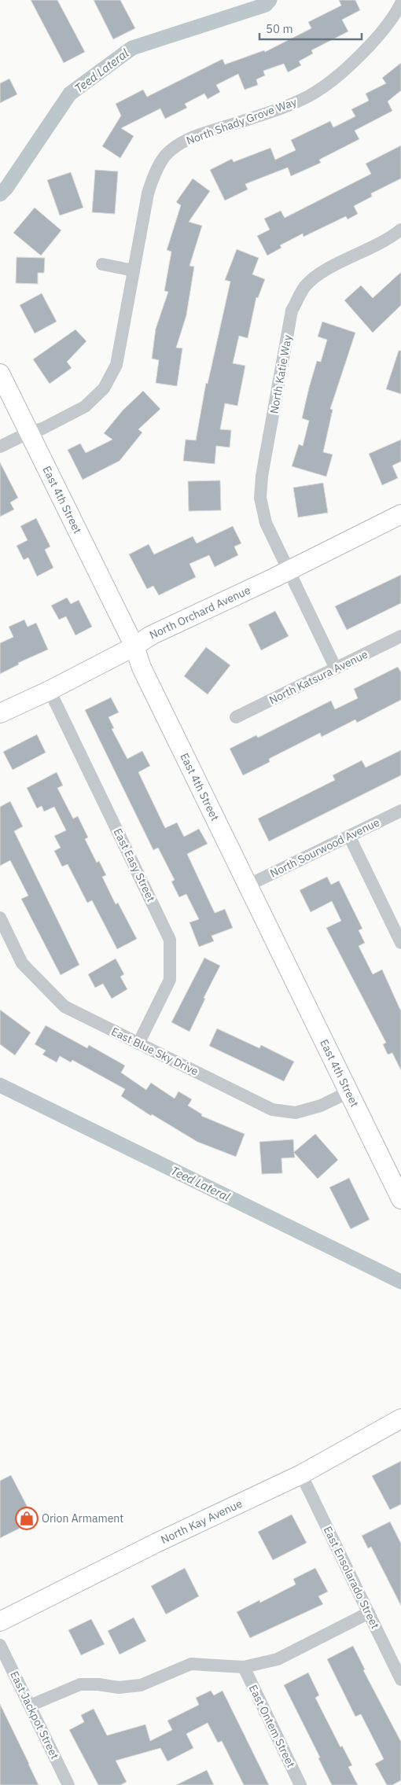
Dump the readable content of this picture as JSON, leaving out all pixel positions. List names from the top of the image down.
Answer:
{
  "streets": {
    "street": [
      "North Shady Grove Way",
      "North Katie Way",
      "East 4th Street",
      "North Orchard Avenue",
      "North Katsura Avenue",
      "North Sourwood Avenue",
      "East Easy Street",
      "East Blue Sky Drive",
      "North Kay Avenue",
      "East Ensolarado Street",
      "East Jackpot Street",
      "East Ontem Street"
    ]
  },
  "crossings": [
    ["North Shady Grove Way", "East 4th Street"],
    ["North Katie Way", "North Orchard Avenue"],
    ["North Katie Way", "North Katsura Avenue"],
    ["East 4th Street", "North Orchard Avenue"],
    ["East 4th Street", "North Sourwood Avenue"],
    ["East 4th Street", "East Blue Sky Drive"],
    ["North Orchard Avenue", "East Easy Street"],
    ["East Easy Street", "East Blue Sky Drive"],
    ["North Kay Avenue", "East Ensolarado Street"]
  ],
  "water": ["Teed Lateral"],
  "places": {
    "shop": ["Orion Armament"]
  },
  "scale_bar": "50 m"
}
